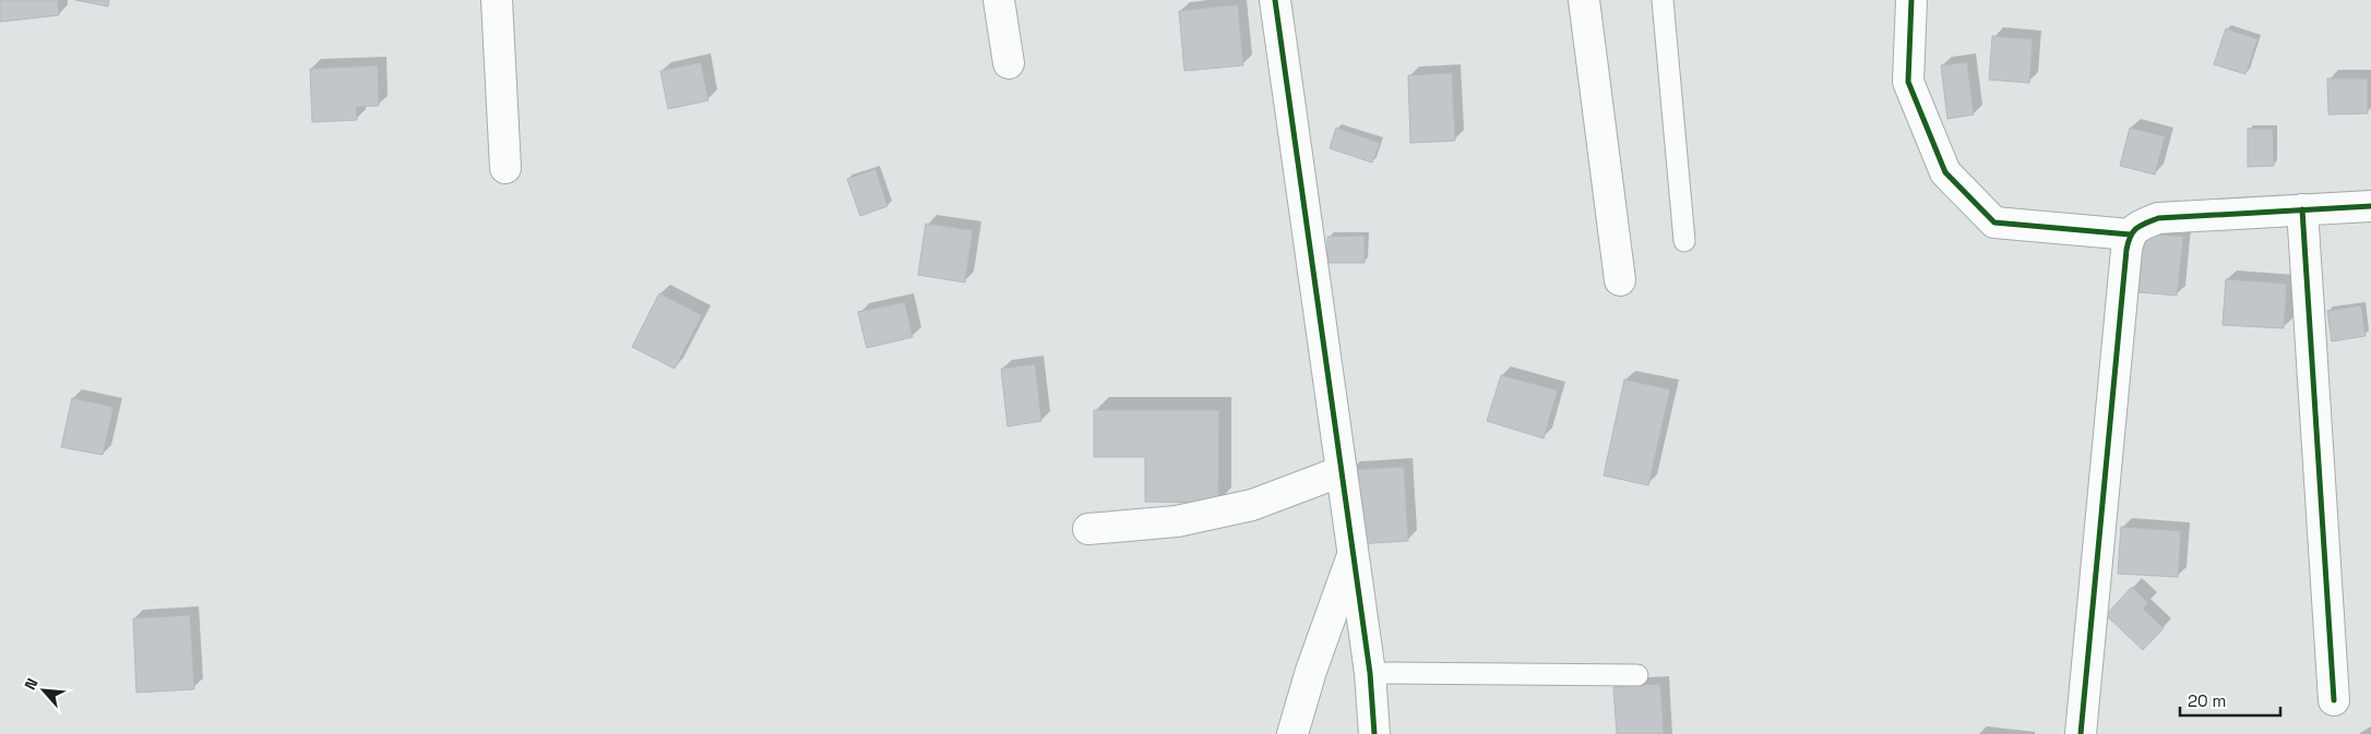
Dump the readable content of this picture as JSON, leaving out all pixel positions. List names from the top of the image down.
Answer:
{
  "scale_bar": "20 m",
  "north": "top left"
}
